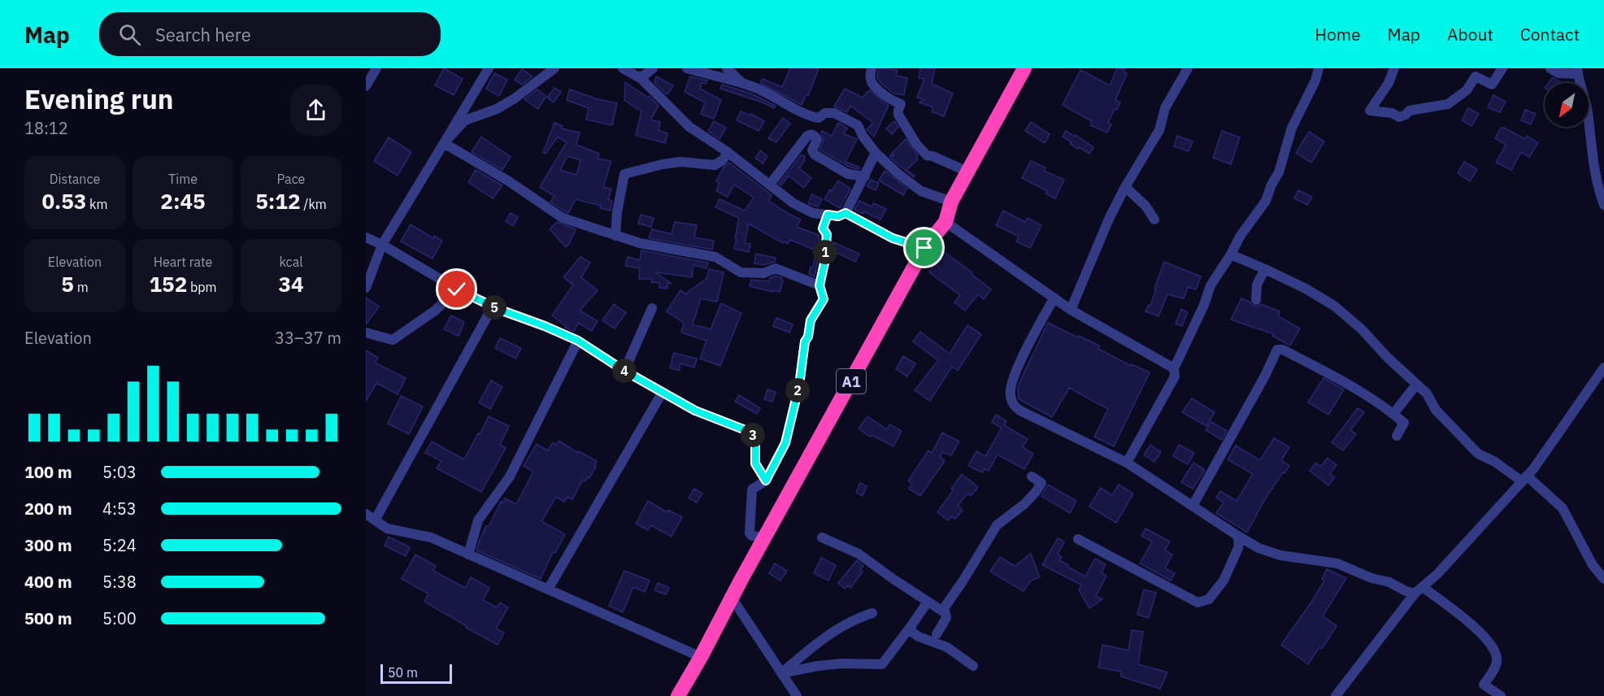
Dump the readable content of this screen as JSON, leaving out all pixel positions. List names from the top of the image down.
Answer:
{
  "streets": {
    "highway": ["A1"]
  },
  "scale_bar": "50 m",
  "north": "bottom left",
  "page": {
    "header": "Map",
    "search": "Search here",
    "nav": [
      "Home",
      "Map",
      "About",
      "Contact"
    ],
    "heading": ["Evening run", "18:12"],
    "stats": [
      ["Distance", "0.53 km"],
      ["Time", "2:45"],
      ["Pace", "5:12 /km"],
      ["Elevation", "5 m"],
      ["Heart rate", "152 bpm"],
      ["kcal", "34"]
    ],
    "pins": [
      "1",
      "5",
      "4",
      "2",
      "3"
    ],
    "chart": ["Elevation", "33–37 m"],
    "list": [
      {
        "name": "100 m",
        "note": "5:03"
      },
      {
        "name": "200 m",
        "note": "4:53"
      },
      {
        "name": "300 m",
        "note": "5:24"
      },
      {
        "name": "400 m",
        "note": "5:38"
      },
      {
        "name": "500 m",
        "note": "5:00"
      }
    ],
    "scale": "50 m"
  }
}
